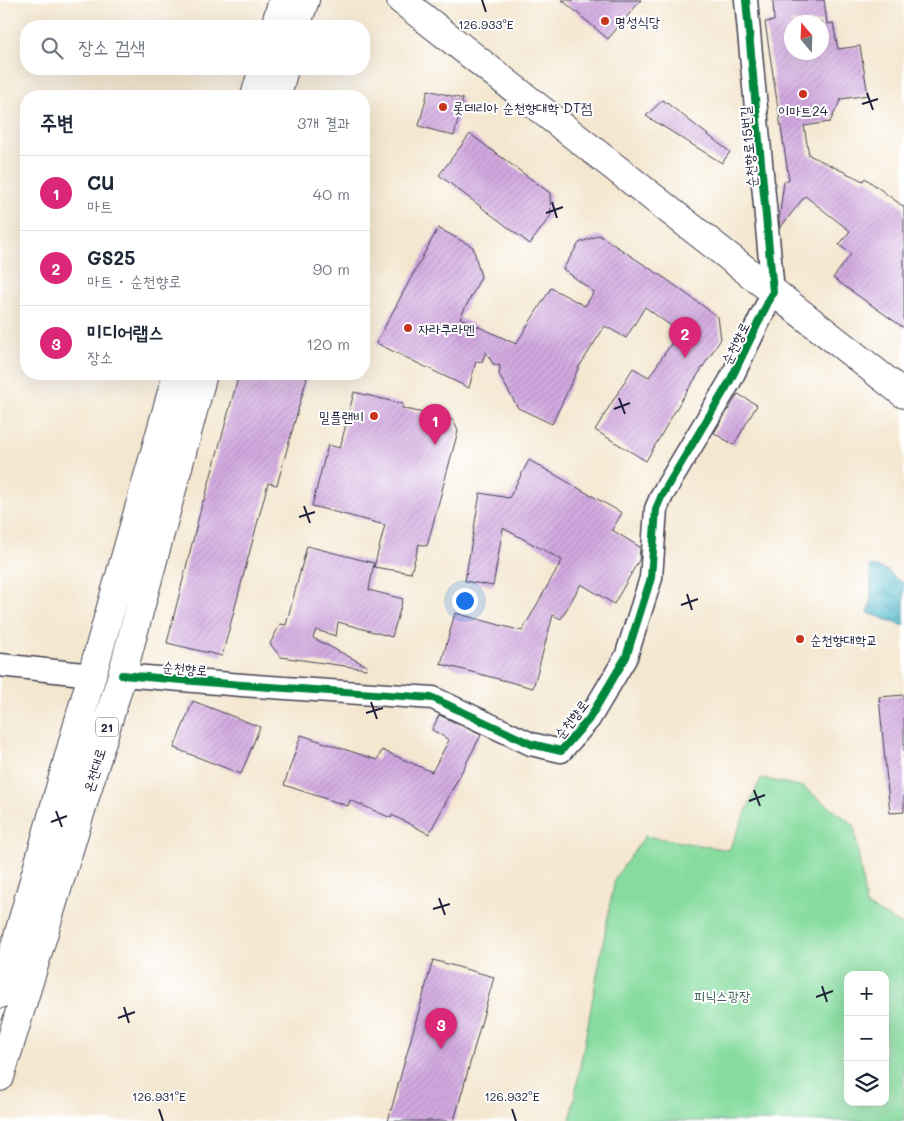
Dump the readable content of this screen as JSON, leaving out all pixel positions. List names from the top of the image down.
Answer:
{
  "streets": {
    "main road": ["21", "온천대로"],
    "street": ["순천향로15번길", "순천향로"]
  },
  "crossings": [
    ["순천향로15번길", "순천향로"],
    ["순천향로", "온천대로"]
  ],
  "parks": ["피닉스광장"],
  "places": [
    "명성식당",
    "이마트24",
    "롯데리아 순천향대학 DT점",
    "자라쿠라멘",
    "밀플랜비",
    "순천향대학교"
  ],
  "north": "top",
  "page": {
    "search": "장소 검색",
    "heading": ["주변", "3개 결과"],
    "list": [
      {
        "mark": "1",
        "name": "CU",
        "note": "마트",
        "value": "40 m"
      },
      {
        "mark": "2",
        "name": "GS25",
        "note": "마트 · 순천향로",
        "value": "90 m"
      },
      {
        "mark": "3",
        "name": "미디어랩스",
        "note": "장소",
        "value": "120 m"
      }
    ],
    "pins": ["2", "1", "3"],
    "map_buttons": ["+", "−"]
  },
  "coordinates": ["126.933°E", "126.931°E", "126.932°E"]
}
